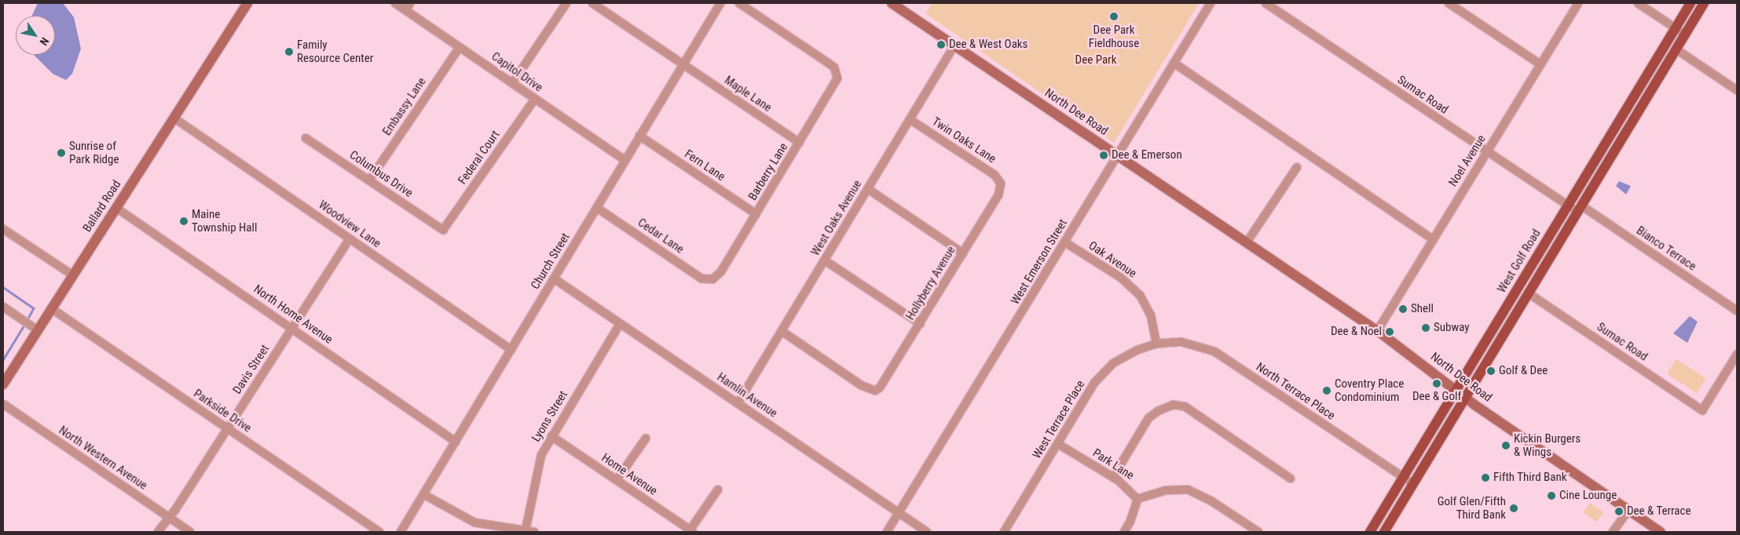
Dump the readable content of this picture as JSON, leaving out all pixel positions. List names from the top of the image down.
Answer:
{
  "streets": {
    "main road": ["West Golf Road"],
    "street": [
      "Capitol Drive",
      "Maple Lane",
      "Sumac Road",
      "Embassy Lane",
      "North Dee Road",
      "Twin Oaks Lane",
      "Federal Court",
      "Noel Avenue",
      "Fern Lane",
      "Barberry Lane",
      "Columbus Drive",
      "Ballard Road",
      "West Oaks Avenue",
      "Woodview Lane",
      "Cedar Lane",
      "Bianco Terrace",
      "Oak Avenue",
      "Church Street",
      "West Emerson Street",
      "Hollyberry Avenue",
      "North Home Avenue",
      "Davis Street",
      "North Terrace Place",
      "Hamlin Avenue",
      "Parkside Drive",
      "Lyons Street",
      "West Terrace Place",
      "North Western Avenue",
      "Park Lane",
      "Home Avenue"
    ]
  },
  "crossings": [
    ["Capitol Drive", "Embassy Lane"],
    ["Capitol Drive", "Federal Court"],
    ["Capitol Drive", "Church Street"],
    ["Maple Lane", "Barberry Lane"],
    ["Maple Lane", "Church Street"],
    ["Sumac Road", "Noel Avenue"],
    ["Sumac Road", "Bianco Terrace"],
    ["Sumac Road", "West Golf Road"],
    ["Embassy Lane", "Columbus Drive"],
    ["North Dee Road", "Noel Avenue"],
    ["North Dee Road", "West Oaks Avenue"],
    ["North Dee Road", "West Golf Road"],
    ["North Dee Road", "West Emerson Street"],
    ["Twin Oaks Lane", "West Oaks Avenue"],
    ["Twin Oaks Lane", "Hollyberry Avenue"],
    ["Federal Court", "Columbus Drive"],
    ["Fern Lane", "Barberry Lane"],
    ["Fern Lane", "Church Street"],
    ["Barberry Lane", "Cedar Lane"],
    ["Ballard Road", "Woodview Lane"],
    ["Ballard Road", "North Home Avenue"],
    ["Ballard Road", "Parkside Drive"],
    ["West Oaks Avenue", "Hollyberry Avenue"],
    ["West Oaks Avenue", "Hamlin Avenue"],
    ["Woodview Lane", "Church Street"],
    ["Woodview Lane", "Davis Street"],
    ["Cedar Lane", "Church Street"],
    ["Bianco Terrace", "West Golf Road"],
    ["Oak Avenue", "West Emerson Street"],
    ["Oak Avenue", "North Terrace Place"],
    ["Oak Avenue", "West Terrace Place"],
    ["Church Street", "North Home Avenue"],
    ["Church Street", "Hamlin Avenue"],
    ["West Golf Road", "North Terrace Place"],
    ["West Emerson Street", "Hamlin Avenue"],
    ["North Home Avenue", "Davis Street"],
    ["Davis Street", "Parkside Drive"],
    ["Davis Street", "North Western Avenue"],
    ["North Terrace Place", "West Terrace Place"],
    ["Hamlin Avenue", "Lyons Street"],
    ["Lyons Street", "Home Avenue"],
    ["West Terrace Place", "Park Lane"]
  ],
  "parks": ["Dee Park"],
  "places": [
    "Dee Park Fieldhouse",
    "Dee & West Oaks",
    "Family Resource Center",
    "Sunrise of Park Ridge",
    "Dee & Emerson",
    "Maine Township Hall",
    "Shell",
    "Subway",
    "Dee & Noel",
    "Golf & Dee",
    "Dee & Golf",
    "Coventry Place Condominium",
    "Kickin Burgers & Wings",
    "Fifth Third Bank",
    "Cine Lounge",
    "Golf Glen/Fifth Third Bank",
    "Dee & Terrace"
  ],
  "north": "bottom right"
}
